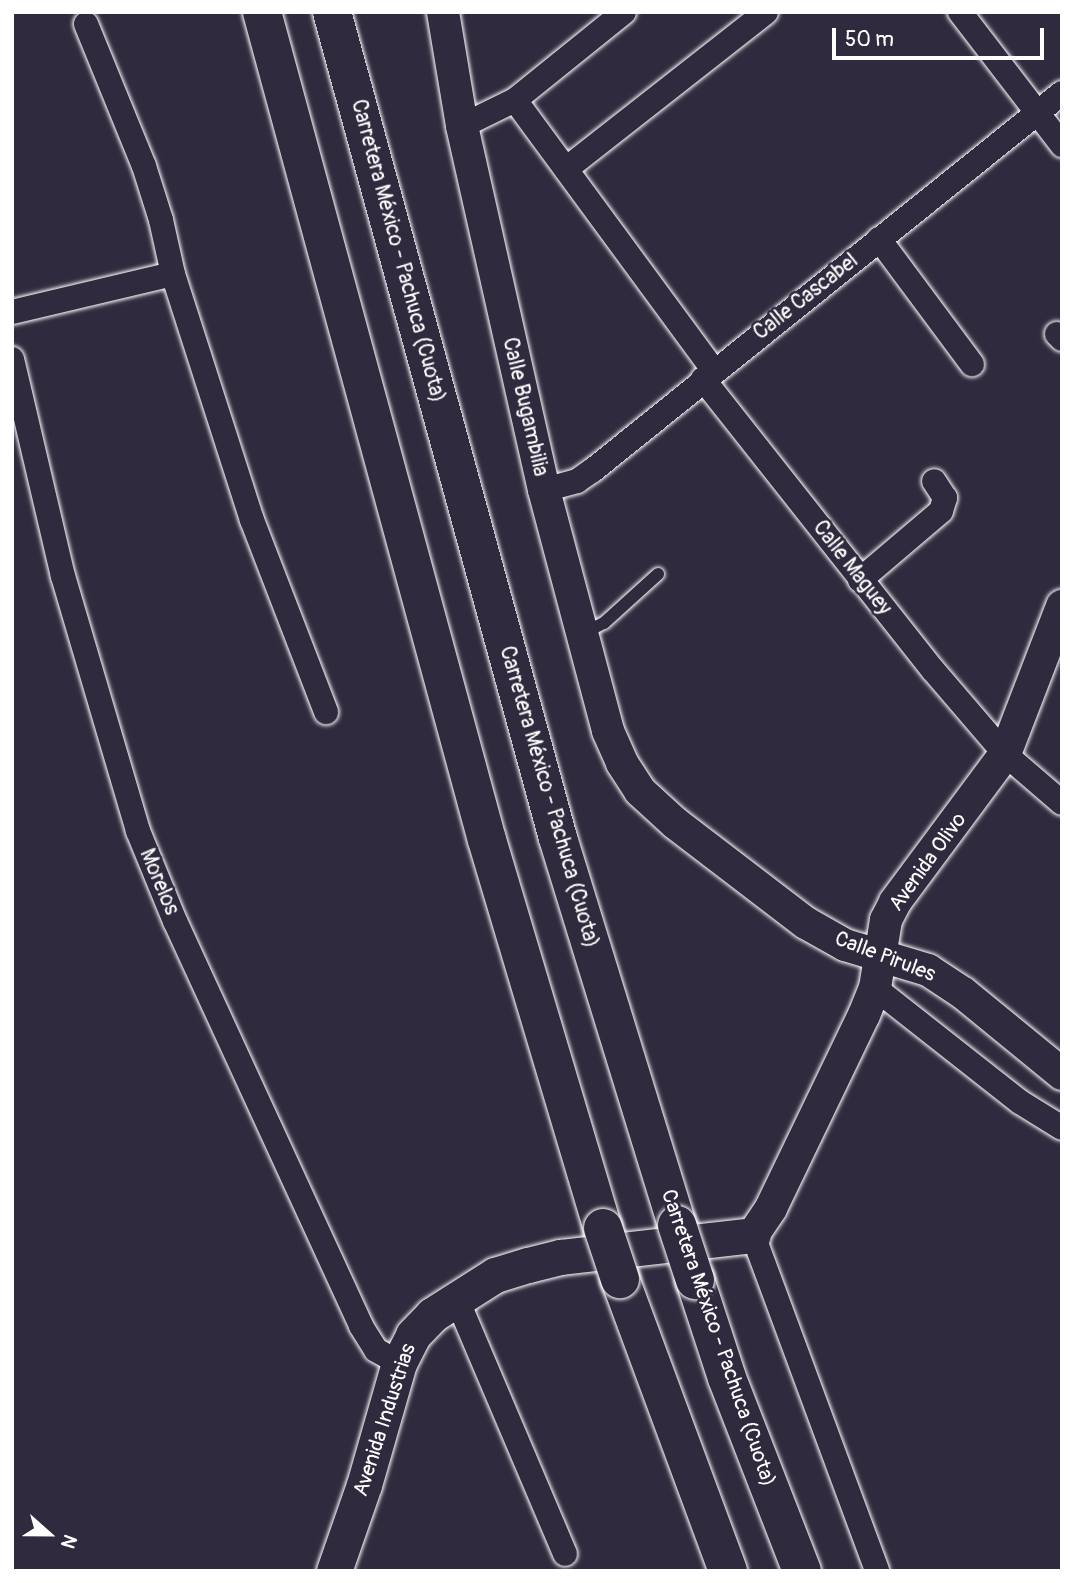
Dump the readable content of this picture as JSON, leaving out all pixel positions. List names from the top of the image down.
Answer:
{
  "streets": {
    "highway": ["Carretera México - Pachuca (Cuota)"],
    "main road": ["Avenida Industrias"],
    "street": [
      "Calle Cascabel",
      "Calle Bugambilia",
      "Calle Maguey",
      "Avenida Olivo",
      "Morelos",
      "Calle Pirules"
    ]
  },
  "crossings": [
    ["Calle Cascabel", "Calle Bugambilia"],
    ["Calle Cascabel", "Calle Maguey"],
    ["Calle Bugambilia", "Calle Pirules"],
    ["Calle Maguey", "Avenida Olivo"],
    ["Avenida Olivo", "Calle Pirules"],
    ["Avenida Olivo", "Avenida Industrias"],
    ["Morelos", "Avenida Industrias"]
  ],
  "scale_bar": "50 m",
  "north": "right"
}
